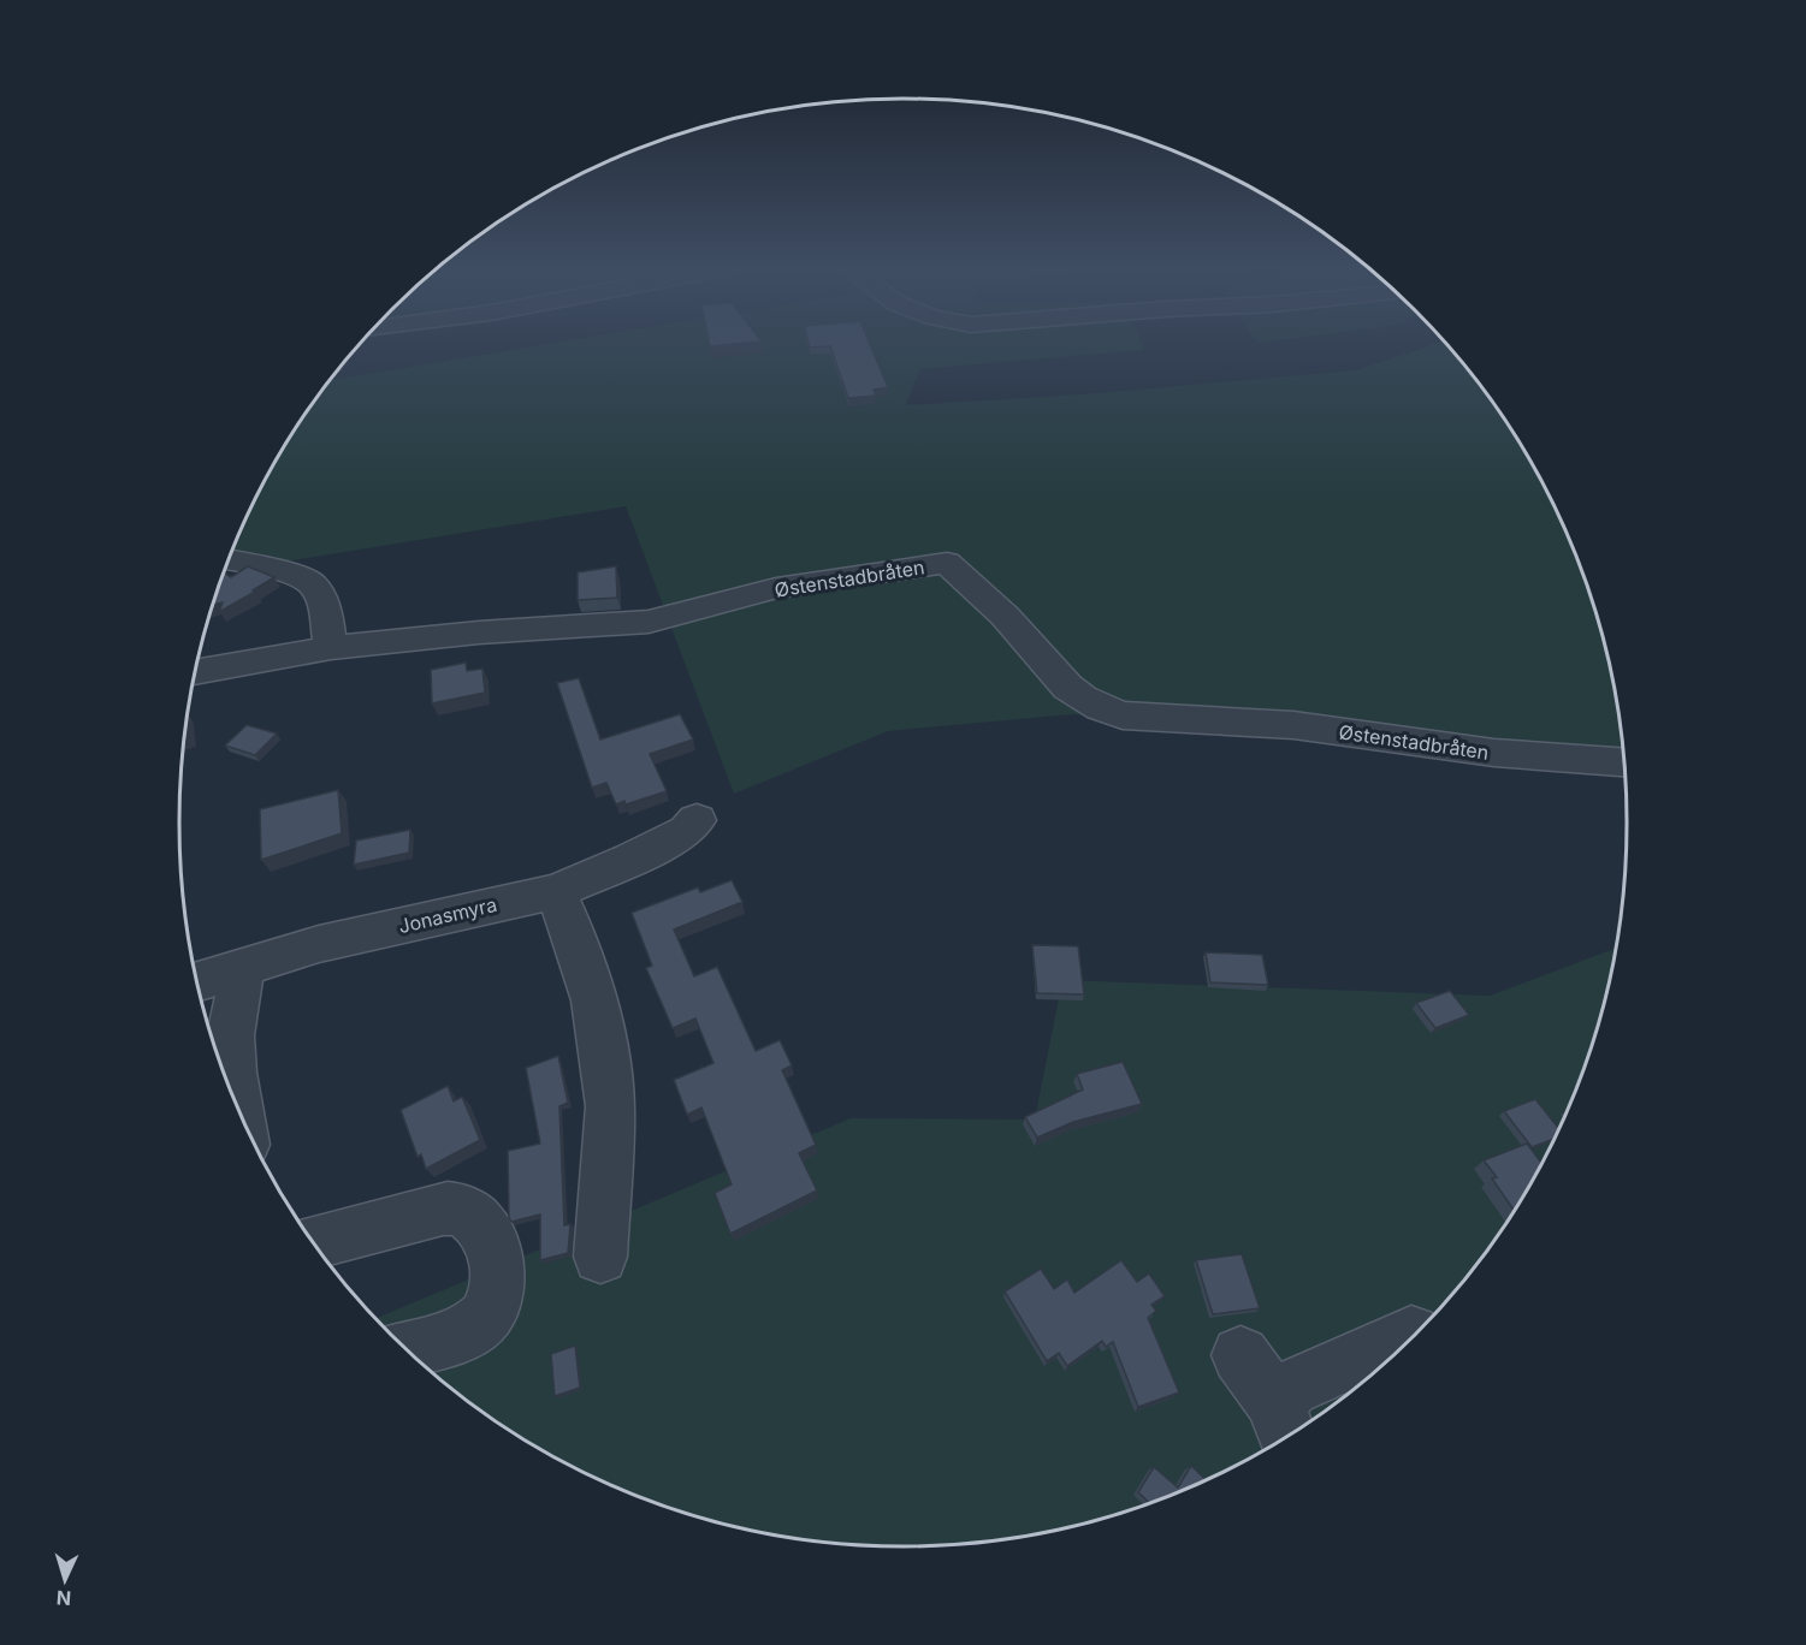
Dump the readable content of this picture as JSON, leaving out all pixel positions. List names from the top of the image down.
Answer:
{
  "streets": {
    "street": ["Østenstadbråten", "Jonasmyra"]
  },
  "north": "bottom"
}
